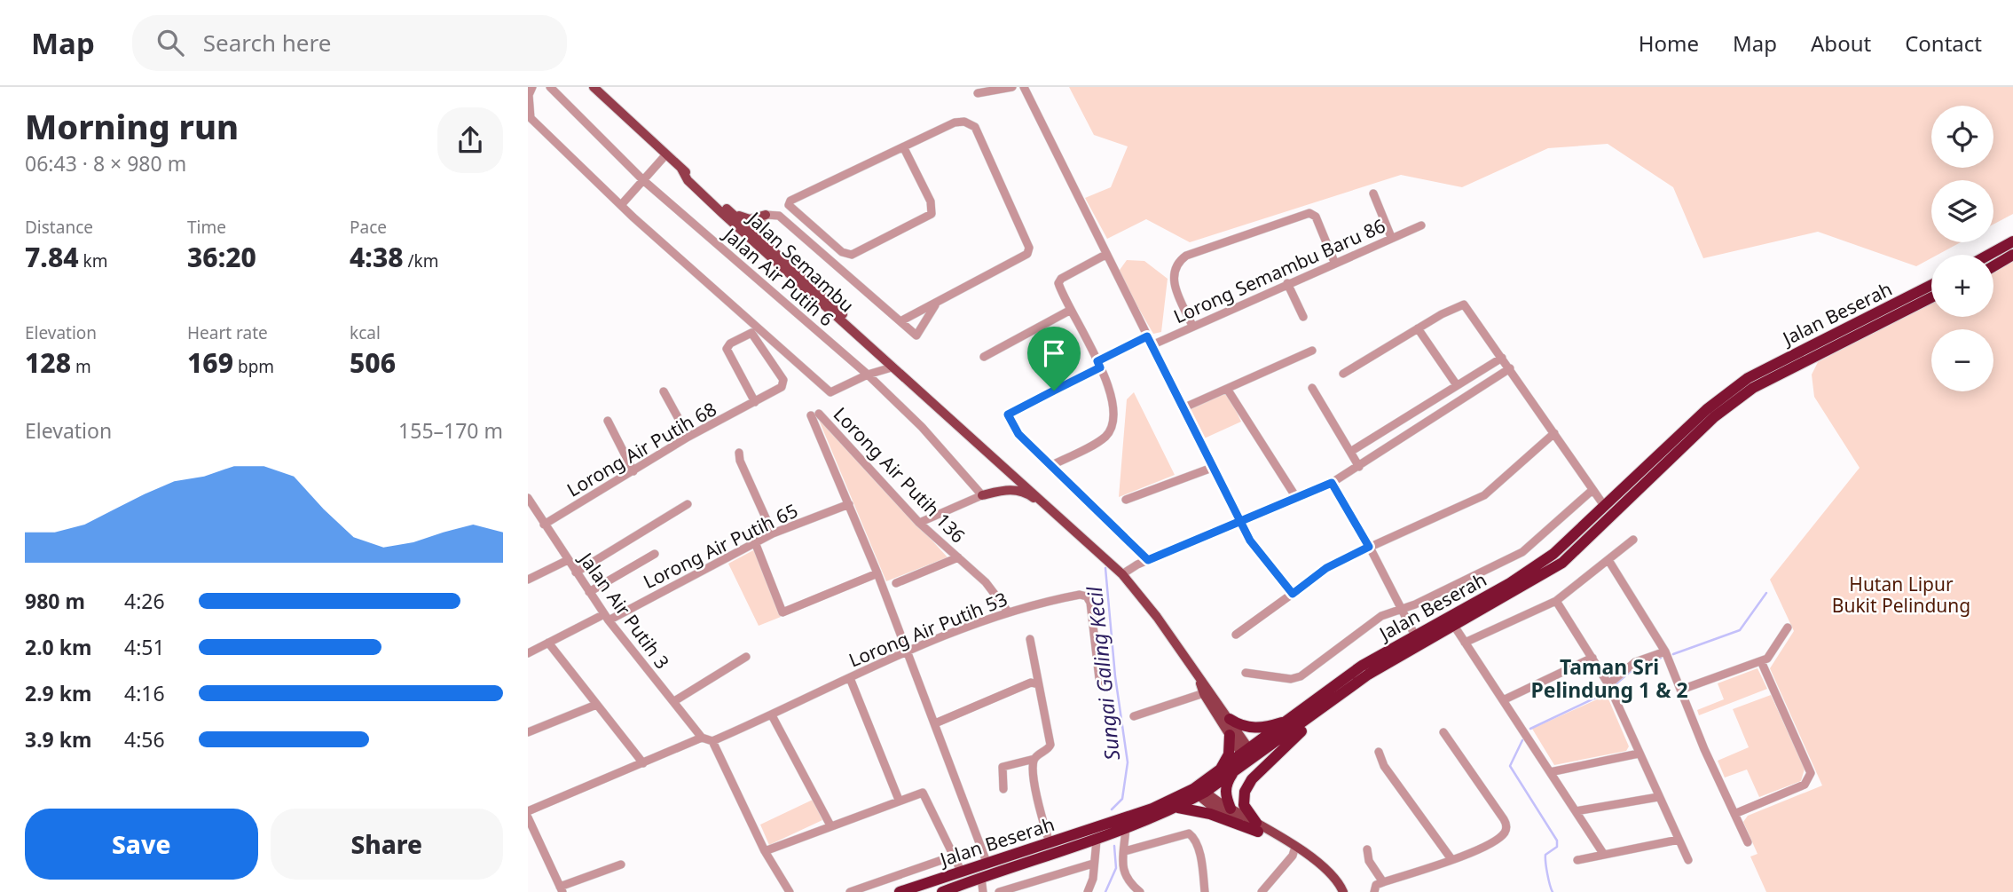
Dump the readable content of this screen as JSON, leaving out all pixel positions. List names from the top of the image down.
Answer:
{
  "streets": {
    "highway": ["Jalan Beserah"],
    "main road": ["Jalan Semambu"],
    "street": [
      "Lorong Semambu Baru 86",
      "Jalan Air Putih 6",
      "Lorong Air Putih 68",
      "Lorong Air Putih 136",
      "Lorong Air Putih 65",
      "Jalan Air Putih 3",
      "Lorong Air Putih 53"
    ]
  },
  "crossings": [
    ["Jalan Semambu", "Jalan Beserah"],
    ["Lorong Air Putih 68", "Jalan Air Putih 3"],
    ["Lorong Air Putih 136", "Lorong Air Putih 65"],
    ["Lorong Air Putih 136", "Lorong Air Putih 53"],
    ["Lorong Air Putih 65", "Jalan Air Putih 3"]
  ],
  "districts": ["Taman Sri Pelindung 1 & 2"],
  "water": ["Sungai Galing Kecil"],
  "parks": ["Hutan Lipur Bukit Pelindung"],
  "page": {
    "header": "Map",
    "search": "Search here",
    "nav": [
      "Home",
      "Map",
      "About",
      "Contact"
    ],
    "heading": ["Morning run", "06:43 · 8 × 980 m"],
    "map_buttons": ["+", "−"],
    "stats": [
      ["Distance", "7.84 km"],
      ["Time", "36:20"],
      ["Pace", "4:38 /km"],
      ["Elevation", "128 m"],
      ["Heart rate", "169 bpm"],
      ["kcal", "506"]
    ],
    "chart": ["Elevation", "155–170 m"],
    "list": [
      {
        "name": "980 m",
        "note": "4:26"
      },
      {
        "name": "2.0 km",
        "note": "4:51"
      },
      {
        "name": "2.9 km",
        "note": "4:16"
      },
      {
        "name": "3.9 km",
        "note": "4:56"
      }
    ],
    "buttons": ["Save", "Share"]
  }
}
